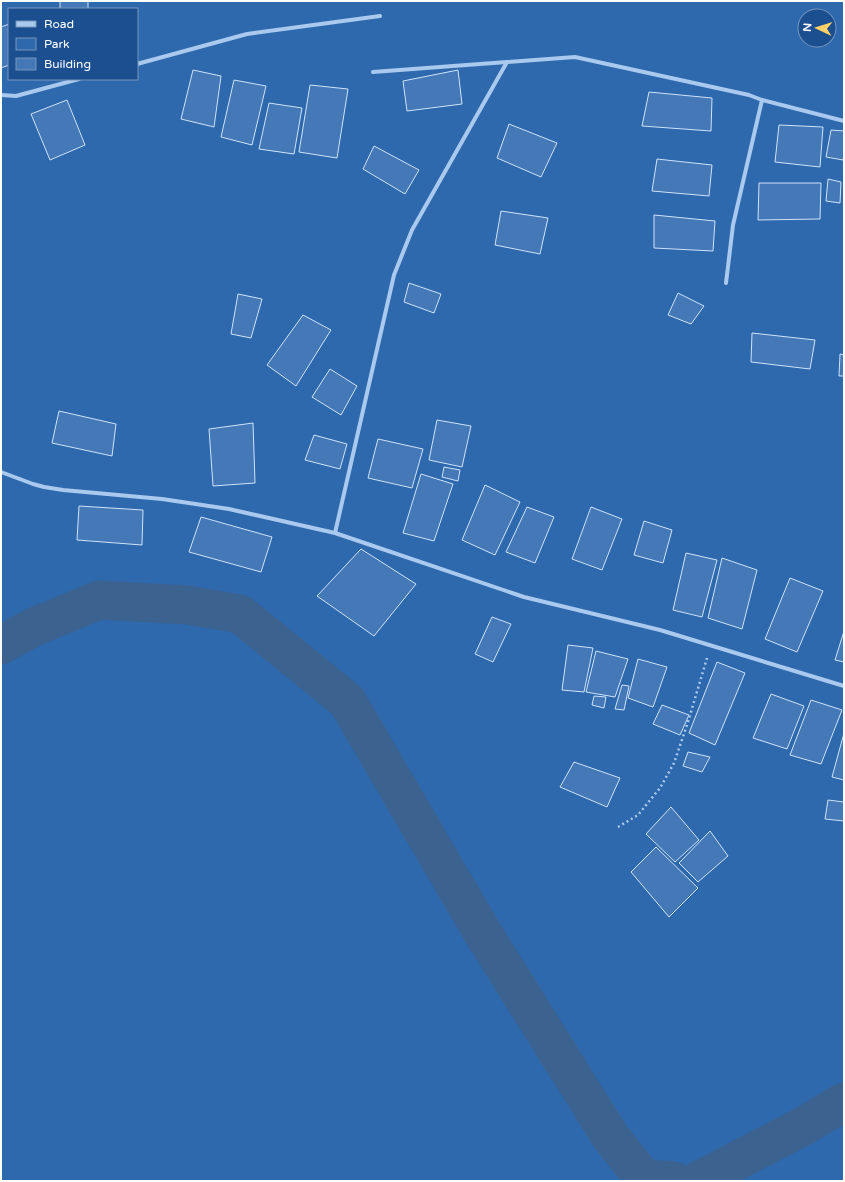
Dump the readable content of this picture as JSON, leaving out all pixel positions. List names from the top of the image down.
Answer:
{
  "legend": ["Road", "Park", "Building"],
  "north": "left"
}
